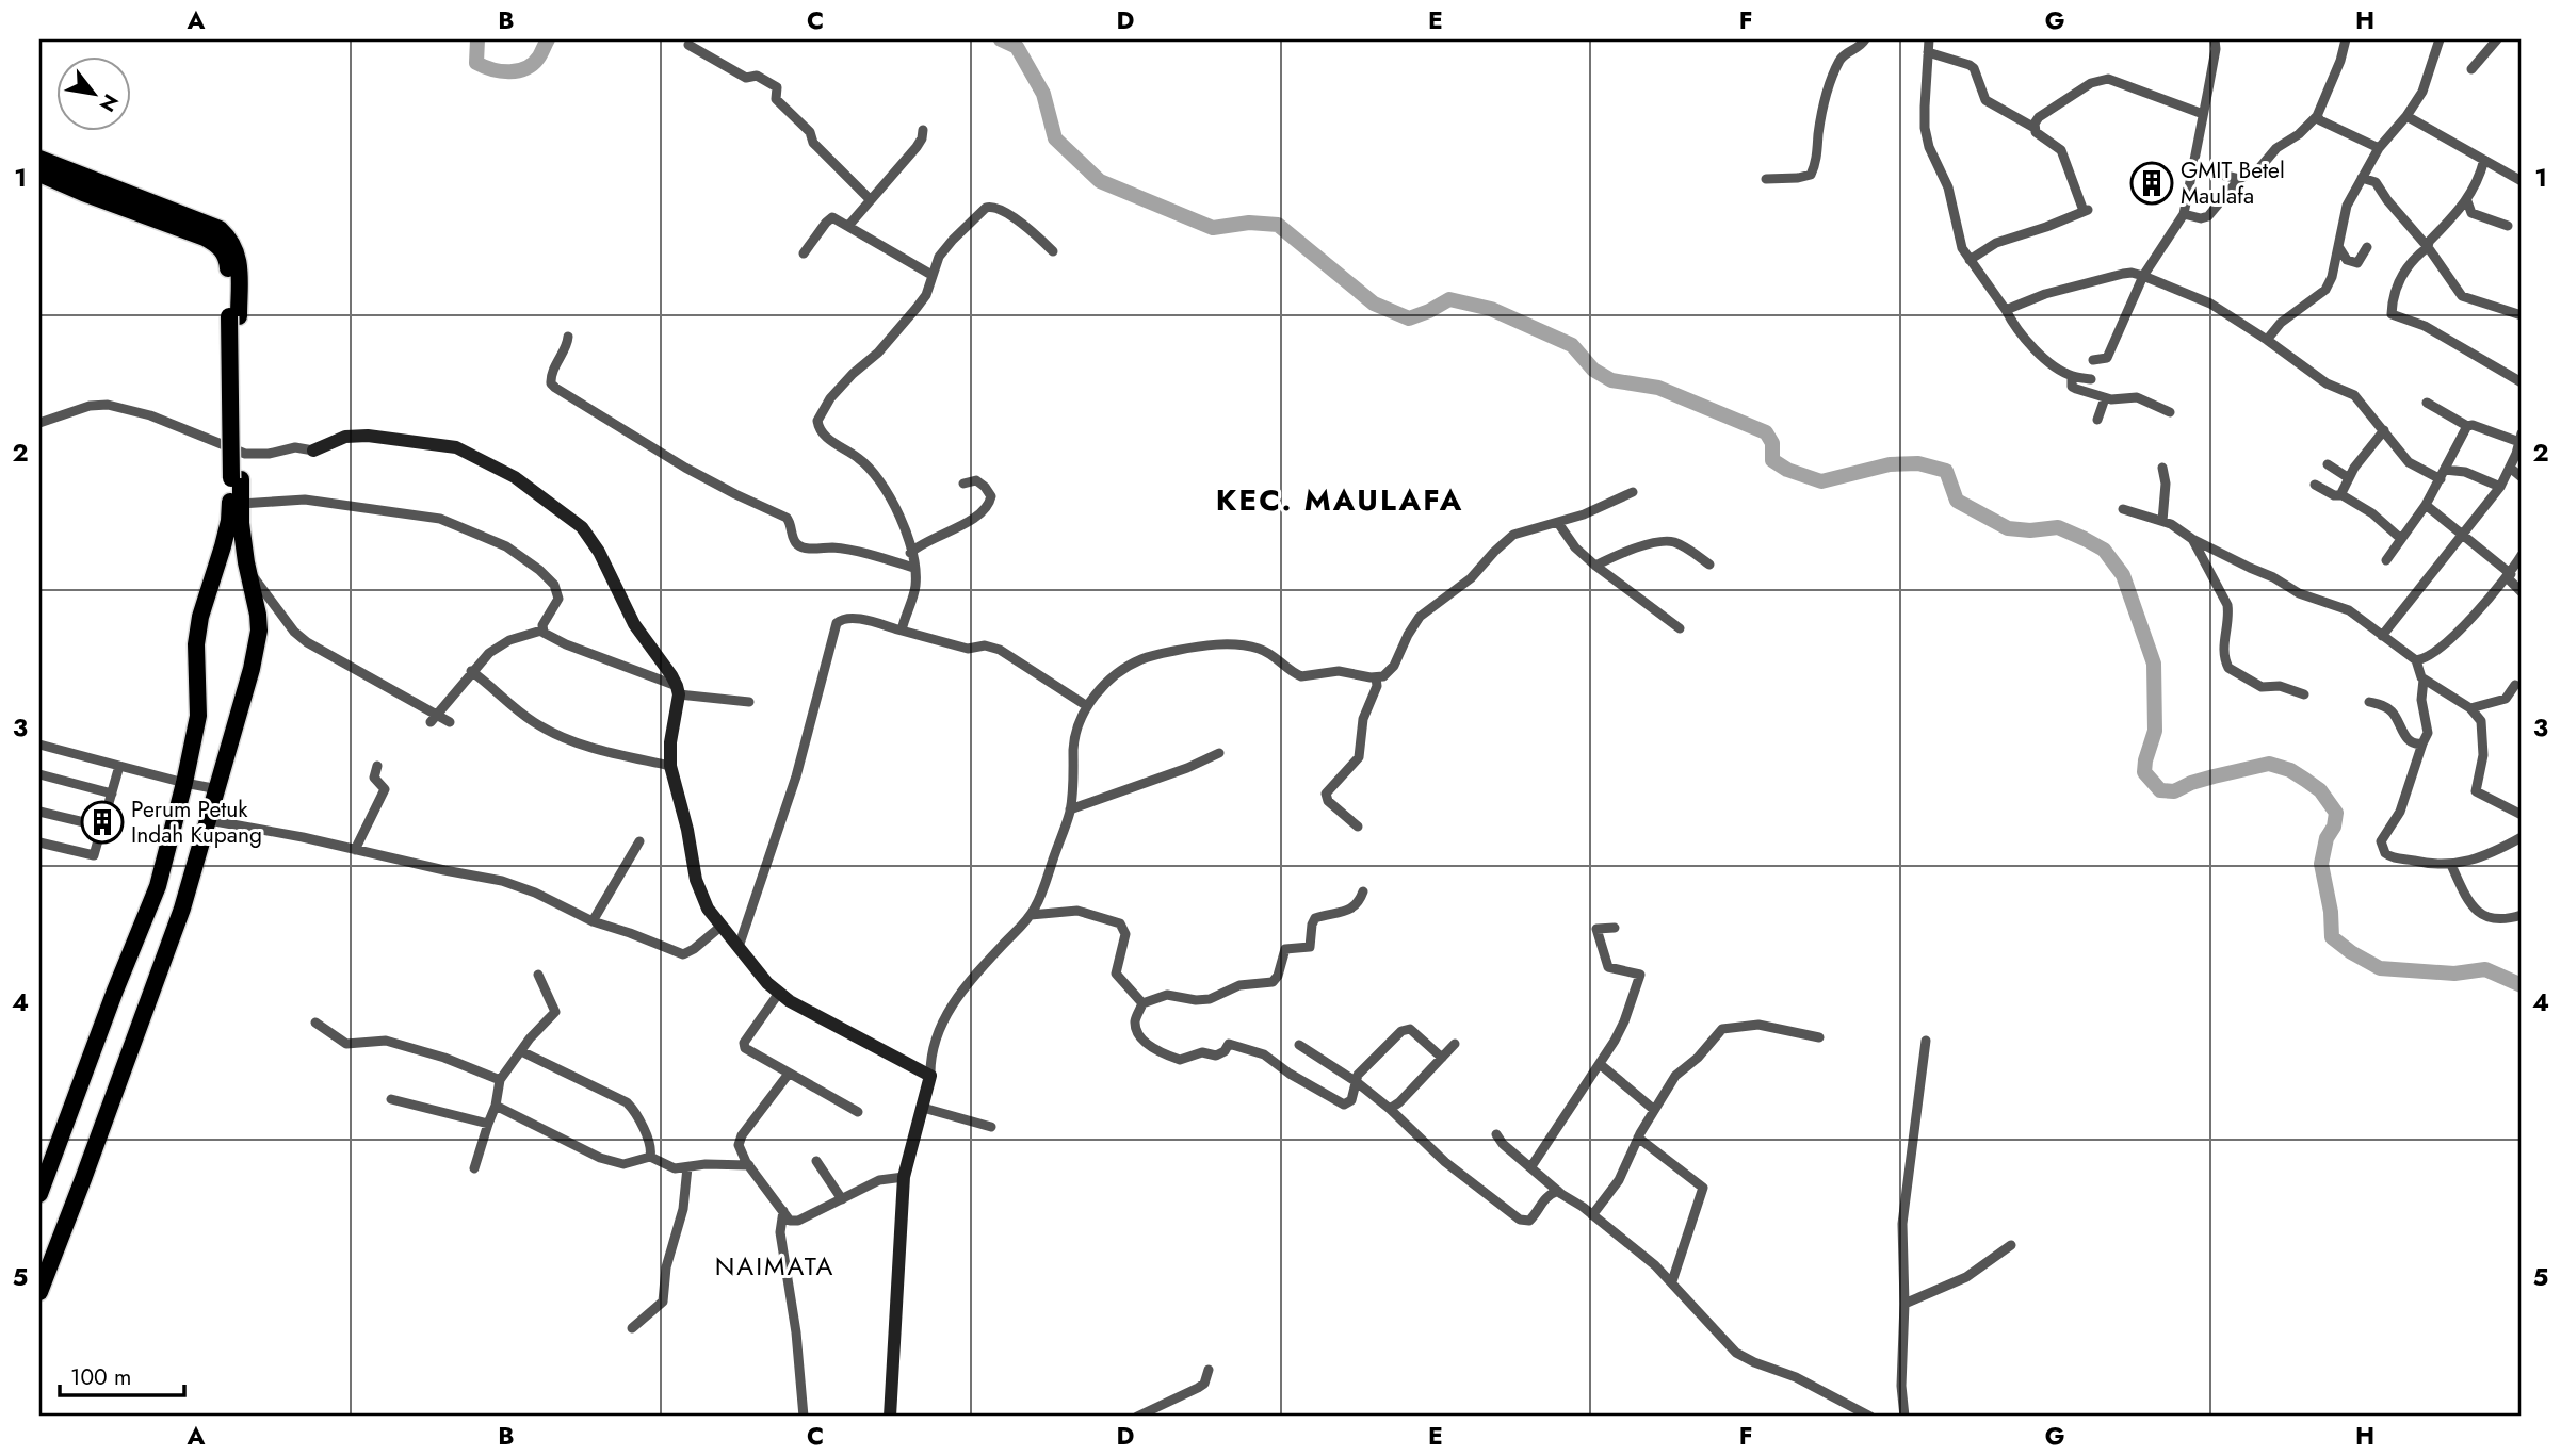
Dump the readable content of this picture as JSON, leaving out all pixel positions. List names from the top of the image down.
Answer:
{
  "districts": ["KEC. MAULAFA", "NAIMATA"],
  "places": {
    "building": ["GMIT Betel Maulafa", "Perum Petuk Indah Kupang"]
  },
  "scale_bar": "100 m",
  "north": "bottom right",
  "grid": {
    "columns": [
      "A",
      "B",
      "C",
      "D",
      "E",
      "F",
      "G",
      "H"
    ],
    "rows": [
      "1",
      "2",
      "3",
      "4",
      "5"
    ]
  }
}
